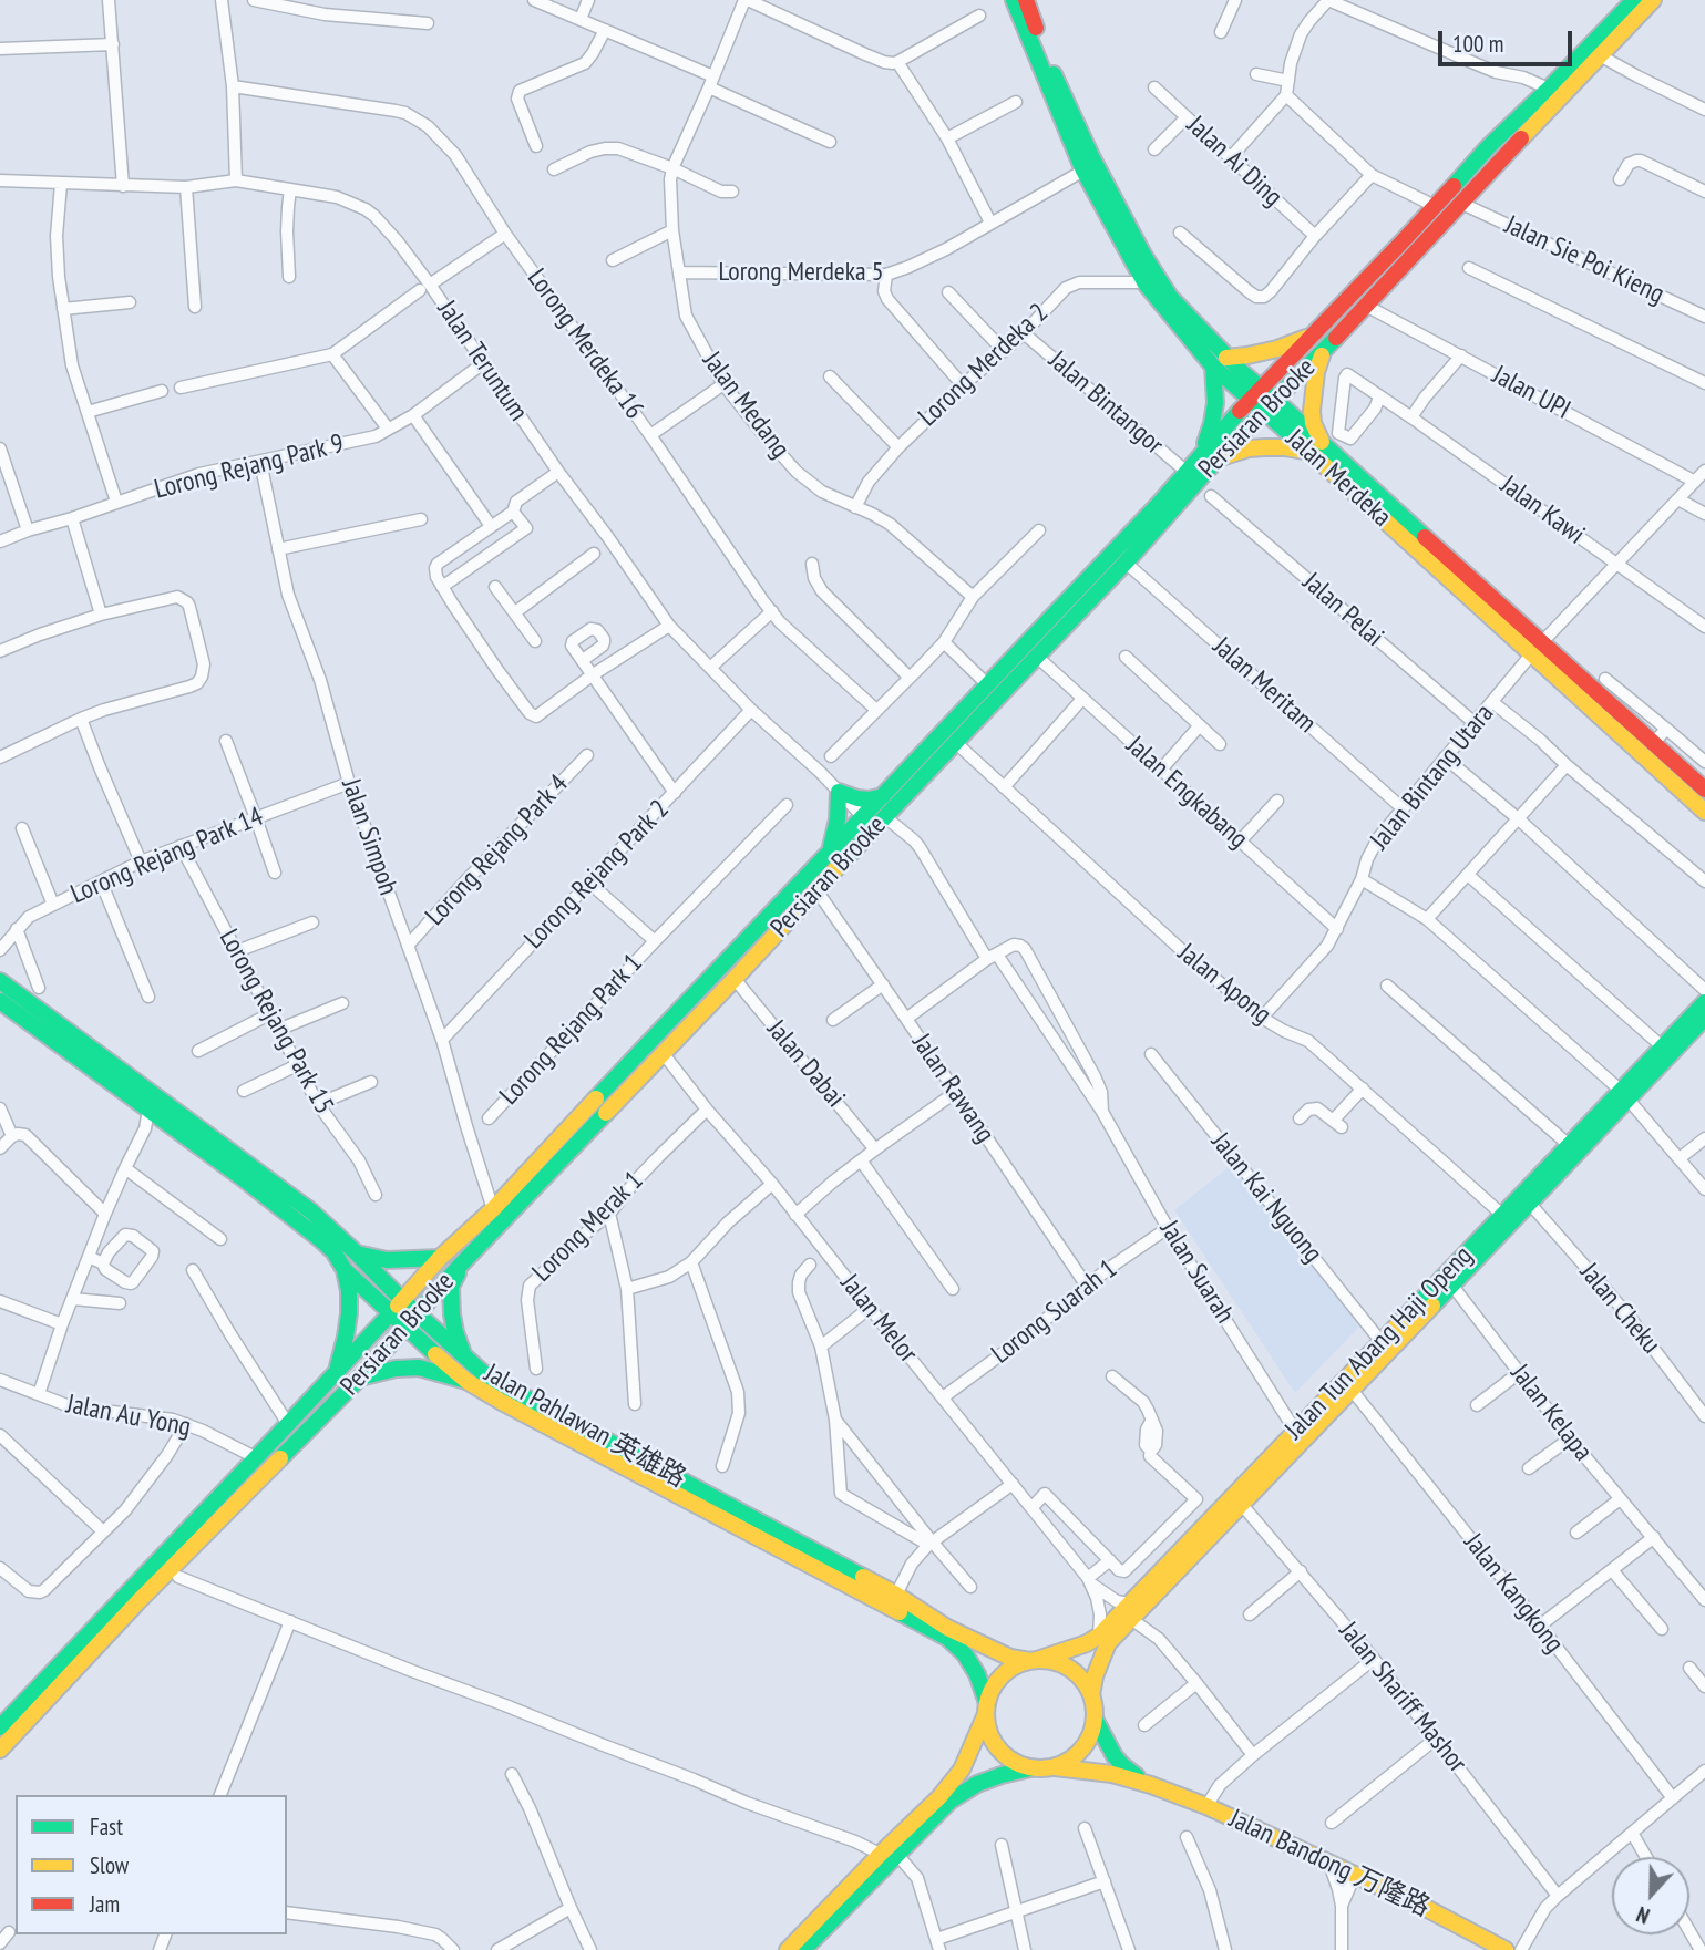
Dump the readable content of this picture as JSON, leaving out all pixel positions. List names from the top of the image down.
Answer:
{
  "streets": {
    "main road": [
      "Persiaran Brooke",
      "Jalan Merdeka",
      "Jalan Tun Abang Haji Openg",
      "Jalan Pahlawan 英雄路",
      "Jalan Bandong 万隆路"
    ],
    "street": [
      "Jalan Ai Ding",
      "Jalan Sie Poi Kieng",
      "Lorong Merdeka 5",
      "Lorong Merdeka 16",
      "Jalan Teruntum",
      "Lorong Merdeka 2",
      "Jalan UPI",
      "Jalan Bintangor",
      "Jalan Medang",
      "Lorong Rejang Park 9",
      "Jalan Kawi",
      "Jalan Pelai",
      "Jalan Meritam",
      "Jalan Bintang Utara",
      "Jalan Engkabang",
      "Jalan Simpoh",
      "Lorong Rejang Park 4",
      "Lorong Rejang Park 14",
      "Lorong Rejang Park 2",
      "Jalan Apong",
      "Lorong Rejang Park 15",
      "Lorong Rejang Park 1",
      "Jalan Dabai",
      "Jalan Rawang",
      "Jalan Kai Nguong",
      "Lorong Merak 1",
      "Jalan Suarah",
      "Jalan Cheku",
      "Lorong Suarah 1",
      "Jalan Melor",
      "Jalan Kelapa",
      "Jalan Au Yong",
      "Jalan Kangkong",
      "Jalan Shariff Mashor"
    ]
  },
  "crossings": [
    ["Jalan Sie Poi Kieng", "Persiaran Brooke"],
    ["Lorong Merdeka 5", "Jalan Medang"],
    ["Lorong Merdeka 5", "Jalan Merdeka"],
    ["Jalan Teruntum", "Persiaran Brooke"],
    ["Jalan Teruntum", "Lorong Rejang Park 9"],
    ["Jalan Teruntum", "Lorong Rejang Park 2"],
    ["Jalan Teruntum", "Jalan Suarah"],
    ["Lorong Merdeka 2", "Jalan Bintangor"],
    ["Lorong Merdeka 2", "Jalan Medang"],
    ["Lorong Merdeka 2", "Jalan Merdeka"],
    ["Jalan UPI", "Persiaran Brooke"],
    ["Jalan UPI", "Jalan Bintang Utara"],
    ["Jalan Bintangor", "Persiaran Brooke"],
    ["Persiaran Brooke", "Jalan Merdeka"],
    ["Persiaran Brooke", "Jalan Meritam"],
    ["Persiaran Brooke", "Jalan Engkabang"],
    ["Persiaran Brooke", "Jalan Simpoh"],
    ["Persiaran Brooke", "Jalan Apong"],
    ["Persiaran Brooke", "Jalan Dabai"],
    ["Persiaran Brooke", "Jalan Rawang"],
    ["Persiaran Brooke", "Jalan Melor"],
    ["Persiaran Brooke", "Jalan Au Yong"],
    ["Persiaran Brooke", "Jalan Pahlawan 英雄路"],
    ["Lorong Rejang Park 9", "Jalan Simpoh"],
    ["Jalan Merdeka", "Jalan Bintang Utara"],
    ["Jalan Kawi", "Jalan Bintang Utara"],
    ["Jalan Pelai", "Jalan Bintang Utara"],
    ["Jalan Meritam", "Jalan Bintang Utara"],
    ["Jalan Bintang Utara", "Jalan Engkabang"],
    ["Jalan Bintang Utara", "Jalan Apong"],
    ["Jalan Simpoh", "Lorong Rejang Park 4"],
    ["Jalan Simpoh", "Lorong Rejang Park 14"],
    ["Jalan Simpoh", "Lorong Rejang Park 2"],
    ["Lorong Rejang Park 14", "Lorong Rejang Park 15"],
    ["Lorong Rejang Park 2", "Lorong Rejang Park 1"],
    ["Jalan Apong", "Jalan Tun Abang Haji Openg"],
    ["Jalan Rawang", "Lorong Suarah 1"],
    ["Jalan Kai Nguong", "Jalan Tun Abang Haji Openg"],
    ["Lorong Merak 1", "Jalan Melor"],
    ["Jalan Suarah", "Lorong Suarah 1"],
    ["Jalan Suarah", "Jalan Tun Abang Haji Openg"],
    ["Jalan Cheku", "Jalan Tun Abang Haji Openg"],
    ["Lorong Suarah 1", "Jalan Melor"],
    ["Jalan Melor", "Jalan Tun Abang Haji Openg"],
    ["Jalan Tun Abang Haji Openg", "Jalan Kelapa"],
    ["Jalan Tun Abang Haji Openg", "Jalan Pahlawan 英雄路"],
    ["Jalan Tun Abang Haji Openg", "Jalan Kangkong"],
    ["Jalan Tun Abang Haji Openg", "Jalan Shariff Mashor"],
    ["Jalan Tun Abang Haji Openg", "Jalan Bandong 万隆路"],
    ["Jalan Pahlawan 英雄路", "Jalan Bandong 万隆路"]
  ],
  "legend": ["Fast", "Slow", "Jam"],
  "scale_bar": "100 m",
  "north": "bottom"
}
